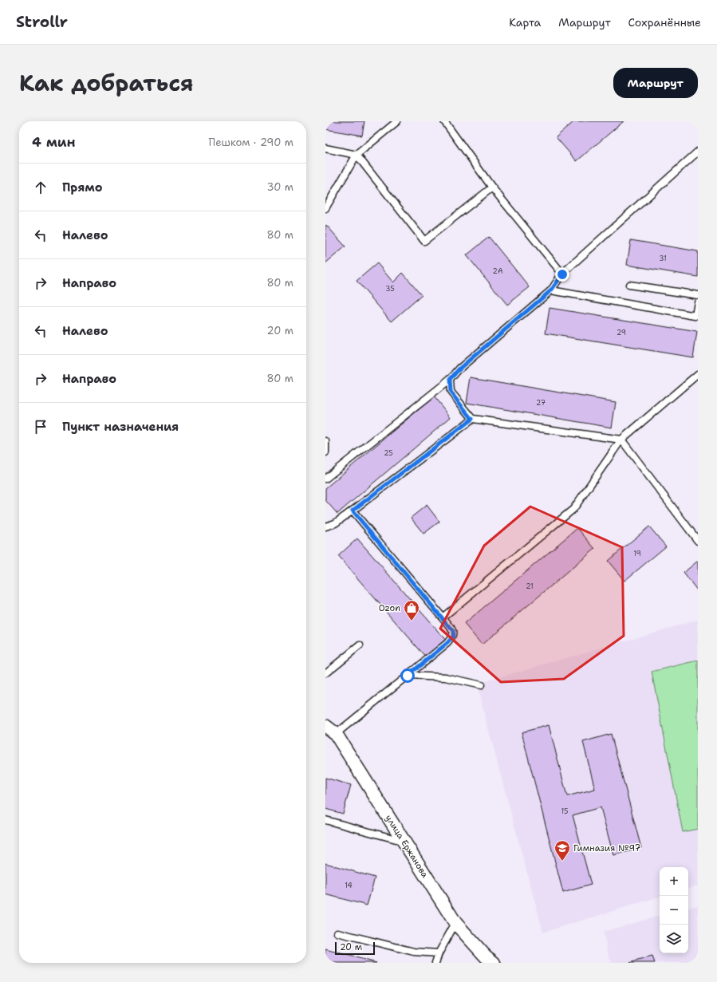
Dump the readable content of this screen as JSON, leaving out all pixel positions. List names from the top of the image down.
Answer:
{
  "streets": {
    "street": ["улица Ержанова"]
  },
  "places": {
    "shop": ["Ozon"],
    "school or university": ["Гимназия №97"]
  },
  "house_numbers": [
    "31",
    "2А",
    "35",
    "29",
    "27",
    "25",
    "19",
    "21",
    "15",
    "14"
  ],
  "scale_bar": "20 m",
  "page": {
    "header": "Strollr",
    "nav": ["Карта", "Маршрут", "Сохранённые"],
    "title": "Как добраться",
    "buttons": "Маршрут",
    "heading": ["4 мин", "Пешком · 290 m"],
    "list": [
      ["Прямо", "30 m"],
      ["Налево", "80 m"],
      ["Направо", "80 m"],
      ["Налево", "20 m"],
      ["Направо", "80 m"],
      "Пункт назначения"
    ],
    "map_buttons": ["+", "−"],
    "scale": "20 m"
  }
}
